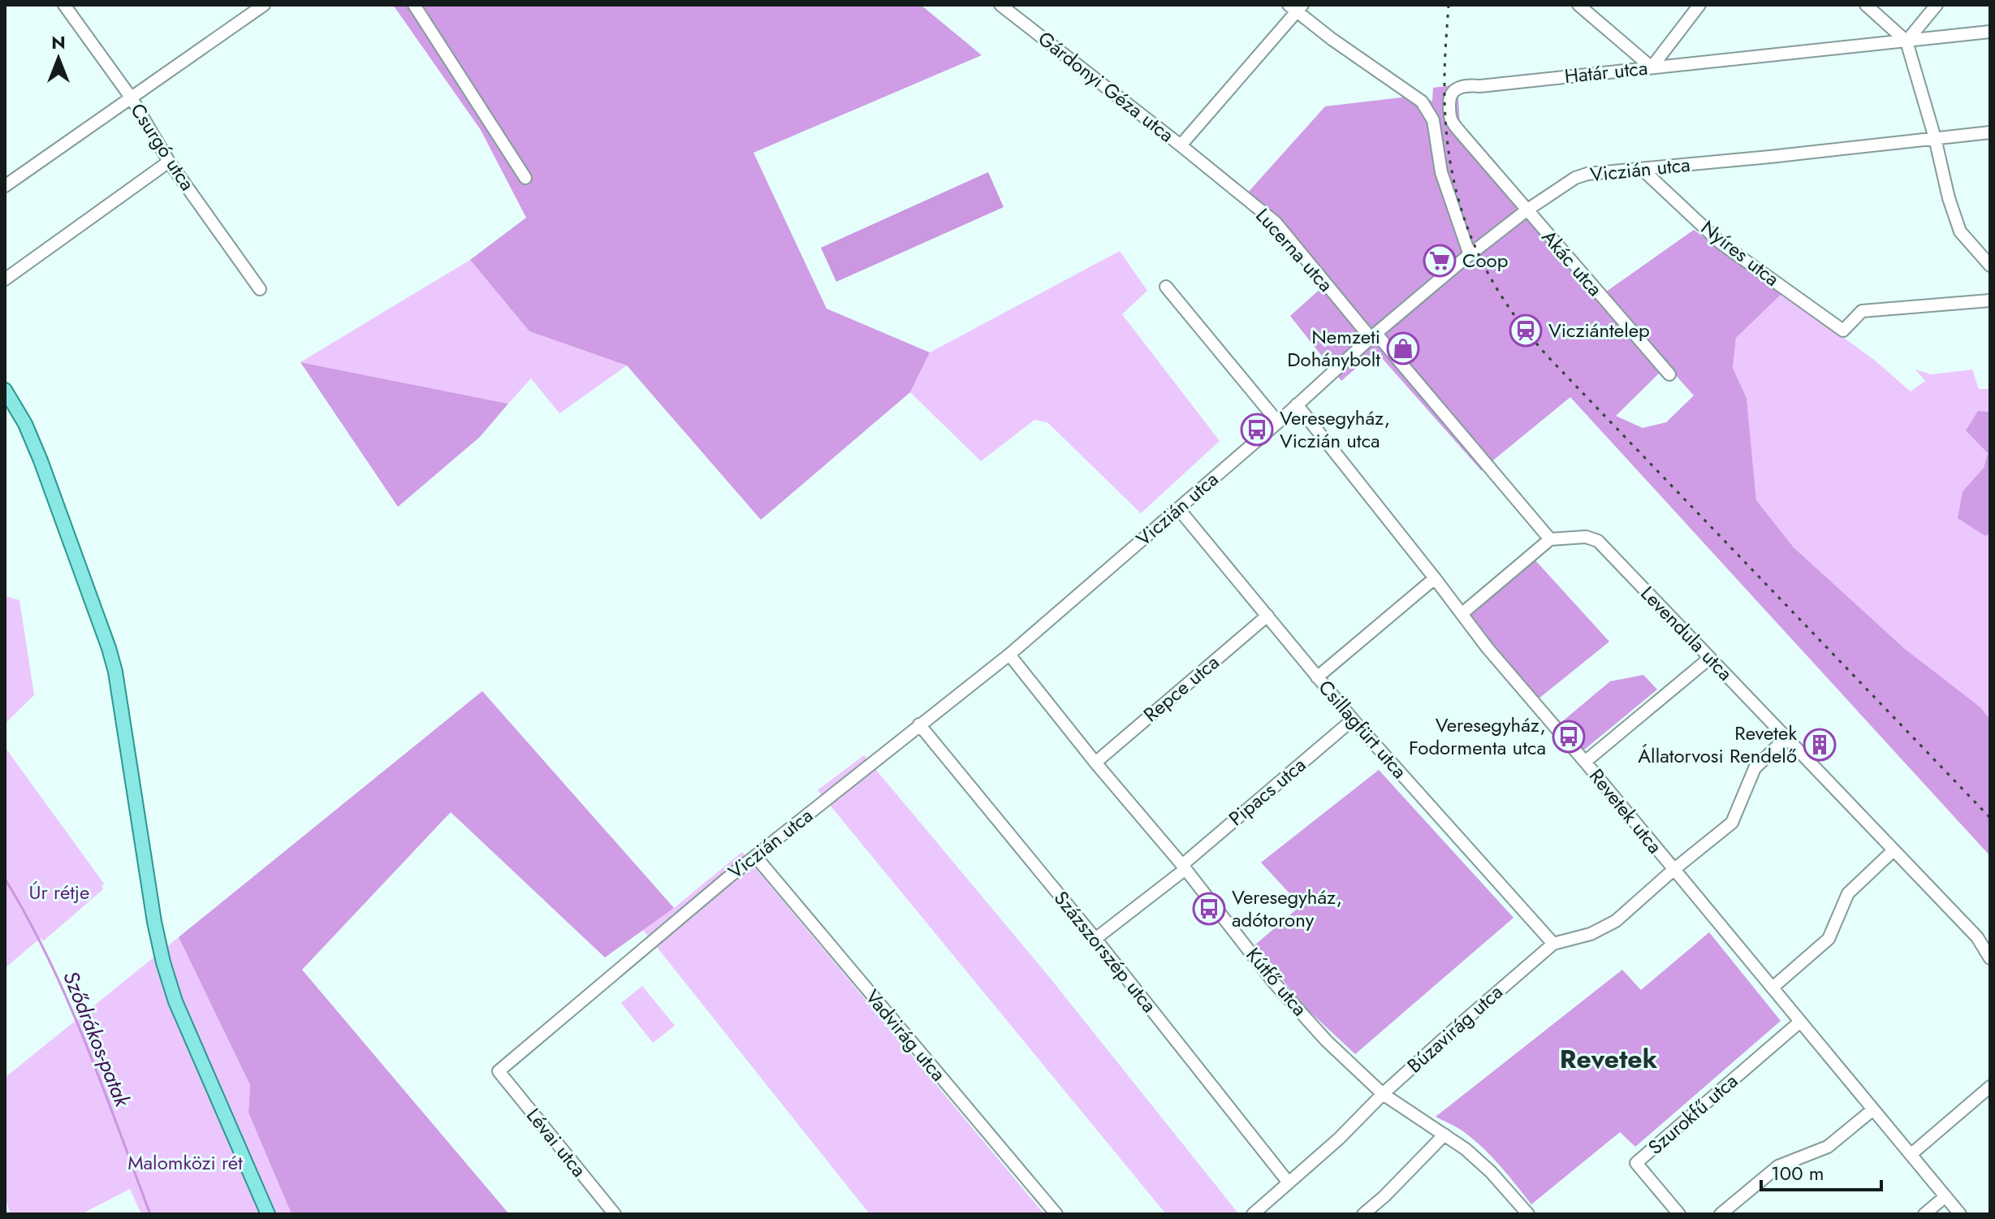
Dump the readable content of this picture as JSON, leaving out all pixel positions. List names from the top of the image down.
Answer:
{
  "streets": {
    "street": [
      "Határ utca",
      "Gárdonyi Géza utca",
      "Csurgó utca",
      "Viczián utca",
      "Lucerna utca",
      "Nyíres utca",
      "Akác utca",
      "Levendula utca",
      "Repce utca",
      "Csillagfürt utca",
      "Pipacs utca",
      "Revetek utca",
      "Százszorszép utca",
      "Kútfő utca",
      "Búzavirág utca",
      "Vadvirág utca",
      "Szurokfű utca",
      "Lévai utca"
    ]
  },
  "crossings": [
    ["Határ utca", "Viczián utca"],
    ["Határ utca", "Akác utca"],
    ["Gárdonyi Géza utca", "Lucerna utca"],
    ["Viczián utca", "Lucerna utca"],
    ["Viczián utca", "Nyíres utca"],
    ["Viczián utca", "Akác utca"],
    ["Viczián utca", "Csillagfürt utca"],
    ["Viczián utca", "Revetek utca"],
    ["Viczián utca", "Százszorszép utca"],
    ["Viczián utca", "Kútfő utca"],
    ["Viczián utca", "Vadvirág utca"],
    ["Viczián utca", "Lévai utca"],
    ["Levendula utca", "Búzavirág utca"],
    ["Repce utca", "Csillagfürt utca"],
    ["Repce utca", "Kútfő utca"],
    ["Csillagfürt utca", "Pipacs utca"],
    ["Csillagfürt utca", "Búzavirág utca"],
    ["Pipacs utca", "Százszorszép utca"],
    ["Pipacs utca", "Kútfő utca"],
    ["Revetek utca", "Búzavirág utca"],
    ["Revetek utca", "Szurokfű utca"],
    ["Százszorszép utca", "Búzavirág utca"],
    ["Kútfő utca", "Búzavirág utca"]
  ],
  "districts": ["Revetek"],
  "water": ["Sződrákos-patak"],
  "parks": ["Úr rétje", "Malomközi rét"],
  "places": {
    "supermarket": ["Coop"],
    "station": ["Vicziántelep"],
    "shop": ["Nemzeti Dohánybolt"],
    "bus stop": ["Veresegyház, Viczián utca", "Veresegyház, Fodormenta utca", "Veresegyház, adótorony"],
    "building": ["Revetek Állatorvosi Rendelő"]
  },
  "scale_bar": "100 m",
  "north": "top"
}
